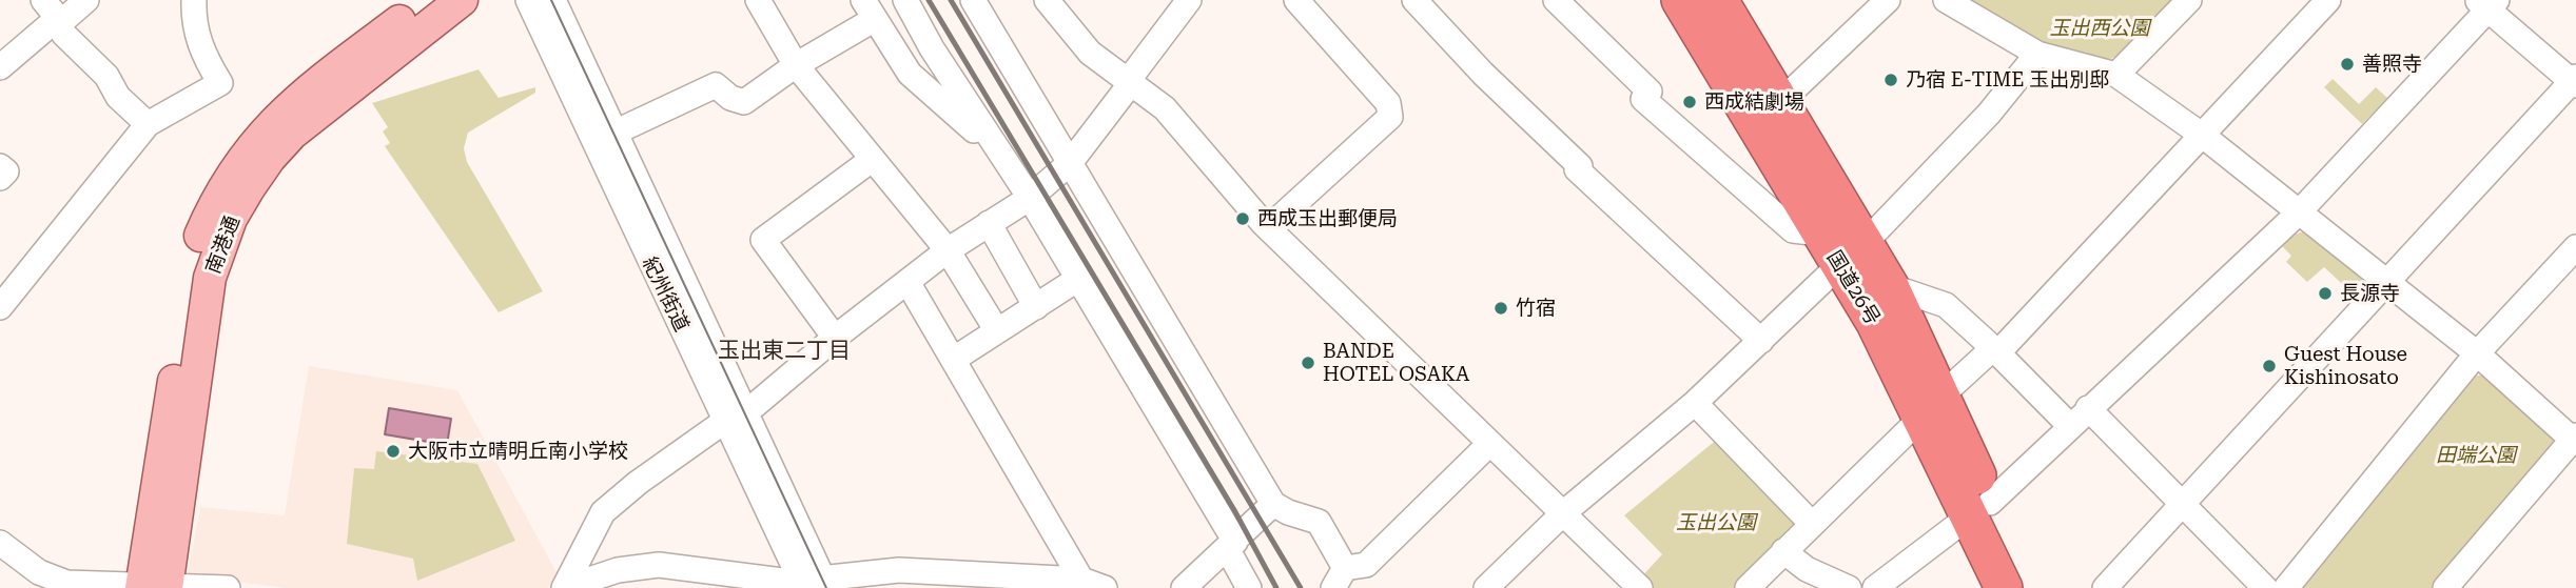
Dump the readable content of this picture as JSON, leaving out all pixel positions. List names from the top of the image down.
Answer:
{
  "streets": {
    "highway": ["国道26号"],
    "main road": ["南港通"],
    "street": ["紀州街道"]
  },
  "districts": ["玉出東二丁目"],
  "parks": ["玉出西公園", "田端公園", "玉出公園"],
  "places": [
    "善照寺",
    "乃宿 E-TIME 玉出別邸",
    "西成結劇場",
    "西成玉出郵便局",
    "長源寺",
    "竹宿",
    "BANDE HOTEL OSAKA",
    "Guest House Kishinosato",
    "大阪市立晴明丘南小学校"
  ]
}
